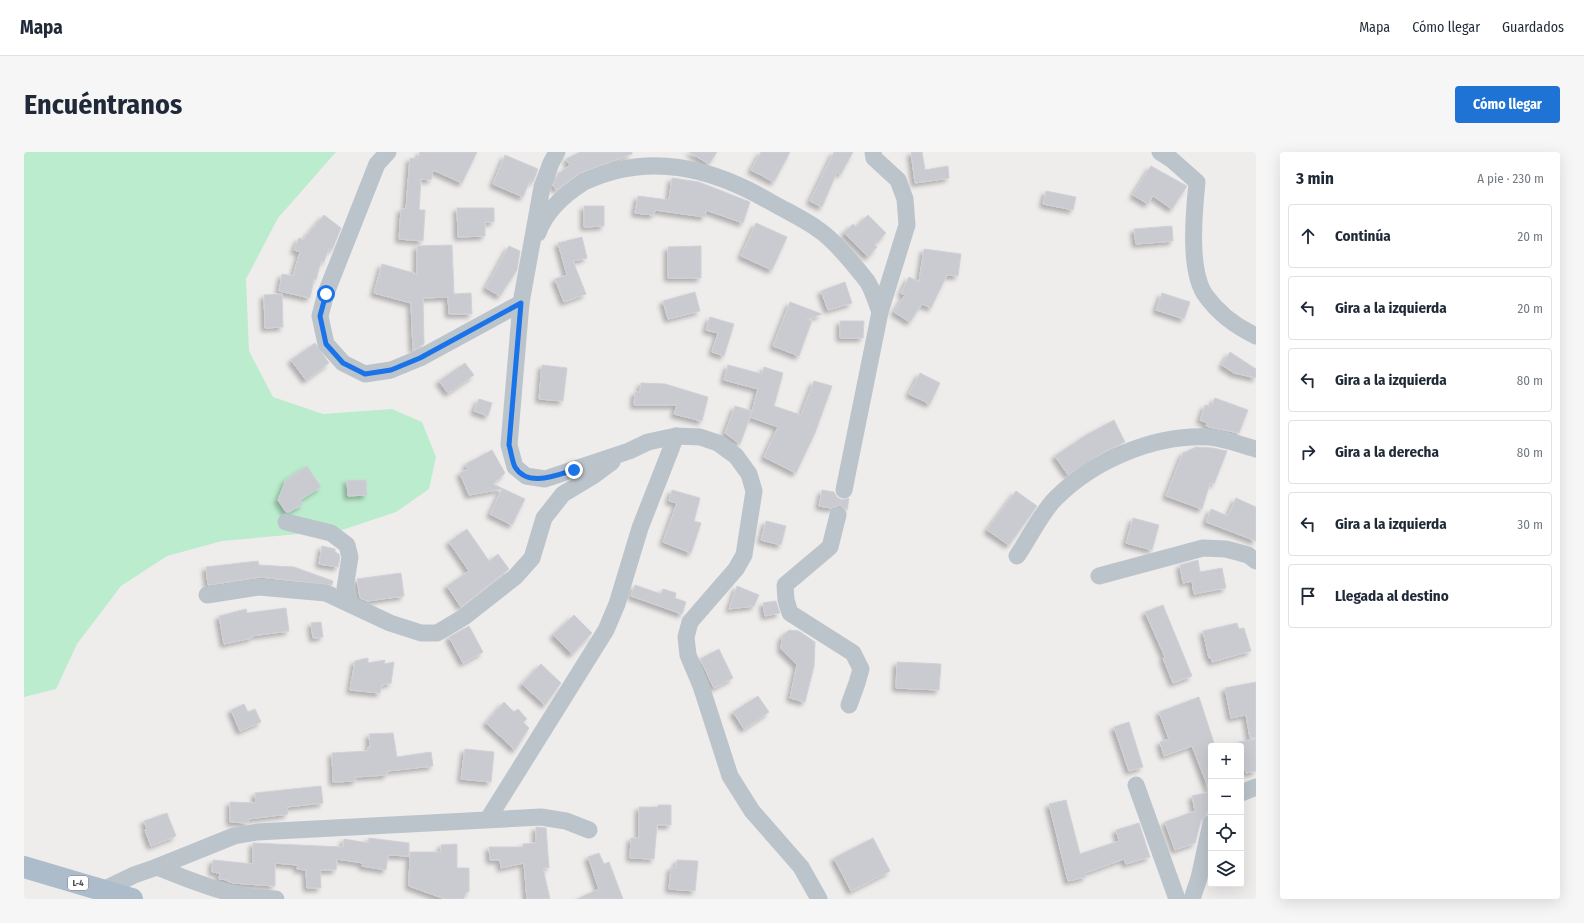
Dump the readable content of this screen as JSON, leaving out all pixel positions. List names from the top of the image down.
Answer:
{
  "streets": {
    "main road": ["L-4"]
  },
  "page": {
    "header": "Mapa",
    "nav": ["Mapa", "Cómo llegar", "Guardados"],
    "buttons": "Cómo llegar",
    "title": "Encuéntranos",
    "heading": ["3 min", "A pie · 230 m"],
    "list": [
      ["Continúa", "20 m"],
      ["Gira a la izquierda", "20 m"],
      ["Gira a la izquierda", "80 m"],
      ["Gira a la derecha", "80 m"],
      ["Gira a la izquierda", "30 m"],
      "Llegada al destino"
    ],
    "map_buttons": ["+", "−"]
  }
}
